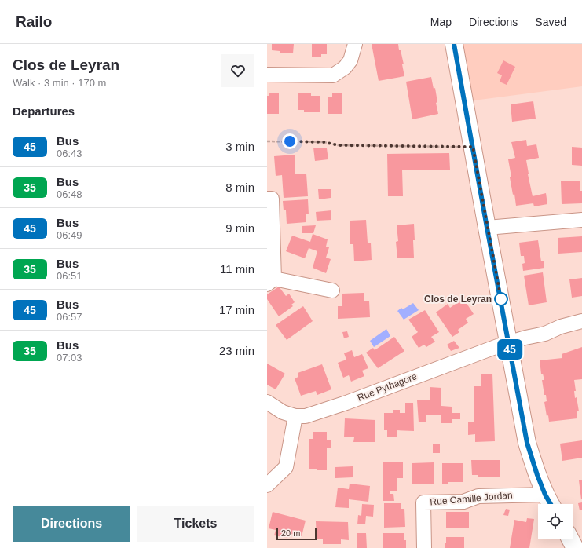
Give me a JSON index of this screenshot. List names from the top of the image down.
{
  "streets": {
    "street": ["Rue Pythagore", "Rue Camille Jordan"]
  },
  "places": ["Clos de Leyran"],
  "lines": ["bus line 45"],
  "scale_bar": "20 m",
  "page": {
    "header": "Railo",
    "nav": ["Map", "Directions", "Saved"],
    "heading": [
      ["Clos de Leyran", "Walk · 3 min · 170 m"],
      "Departures"
    ],
    "on_map": "45",
    "list": [
      {
        "mark": "45",
        "name": "Bus",
        "note": "06:43",
        "value": "3 min"
      },
      {
        "mark": "35",
        "name": "Bus",
        "note": "06:48",
        "value": "8 min"
      },
      {
        "mark": "45",
        "name": "Bus",
        "note": "06:49",
        "value": "9 min"
      },
      {
        "mark": "35",
        "name": "Bus",
        "note": "06:51",
        "value": "11 min"
      },
      {
        "mark": "45",
        "name": "Bus",
        "note": "06:57",
        "value": "17 min"
      },
      {
        "mark": "35",
        "name": "Bus",
        "note": "07:03",
        "value": "23 min"
      }
    ],
    "buttons": ["Directions", "Tickets"],
    "scale": "20 m"
  }
}
